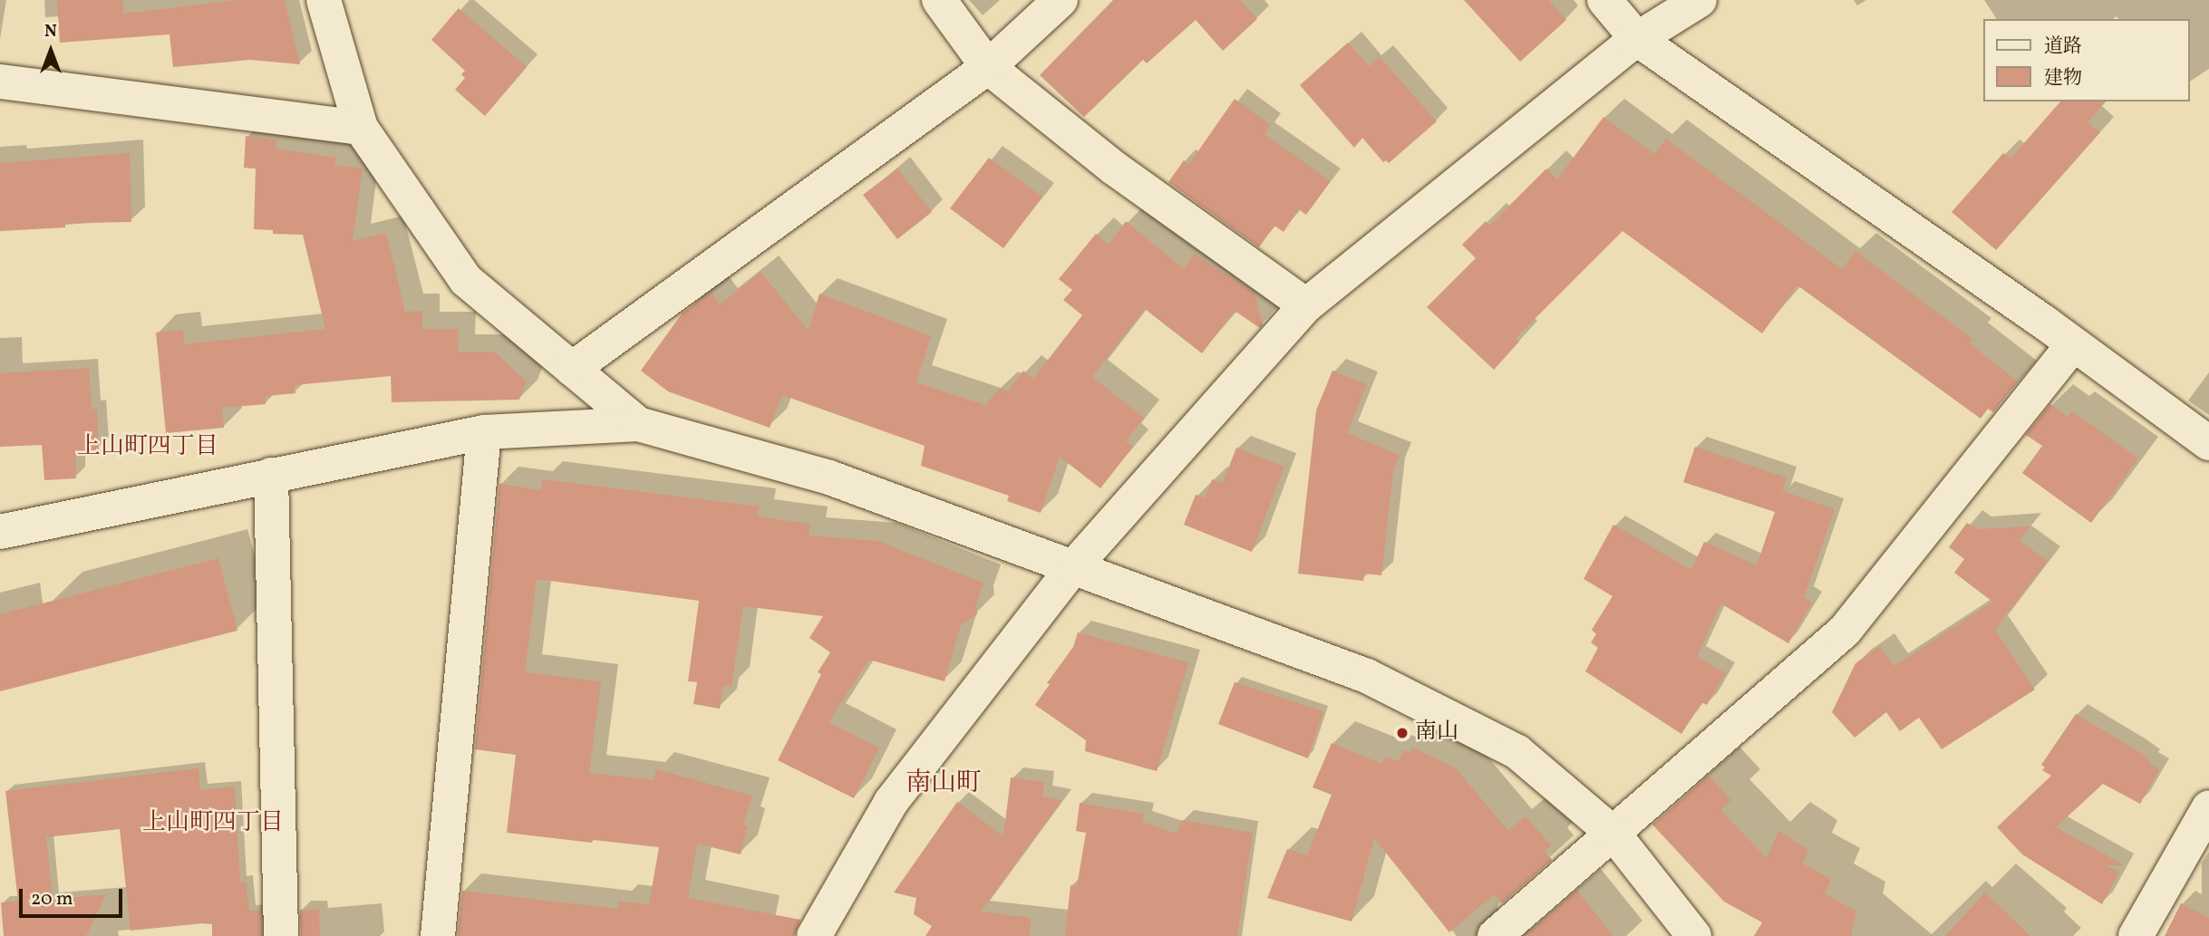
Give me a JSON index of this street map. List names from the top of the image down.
{
  "districts": ["上山町四丁目", "南山町", "上山町四丁目"],
  "places": ["南山"],
  "legend": ["道路", "建物"],
  "scale_bar": "20 m",
  "north": "top"
}
